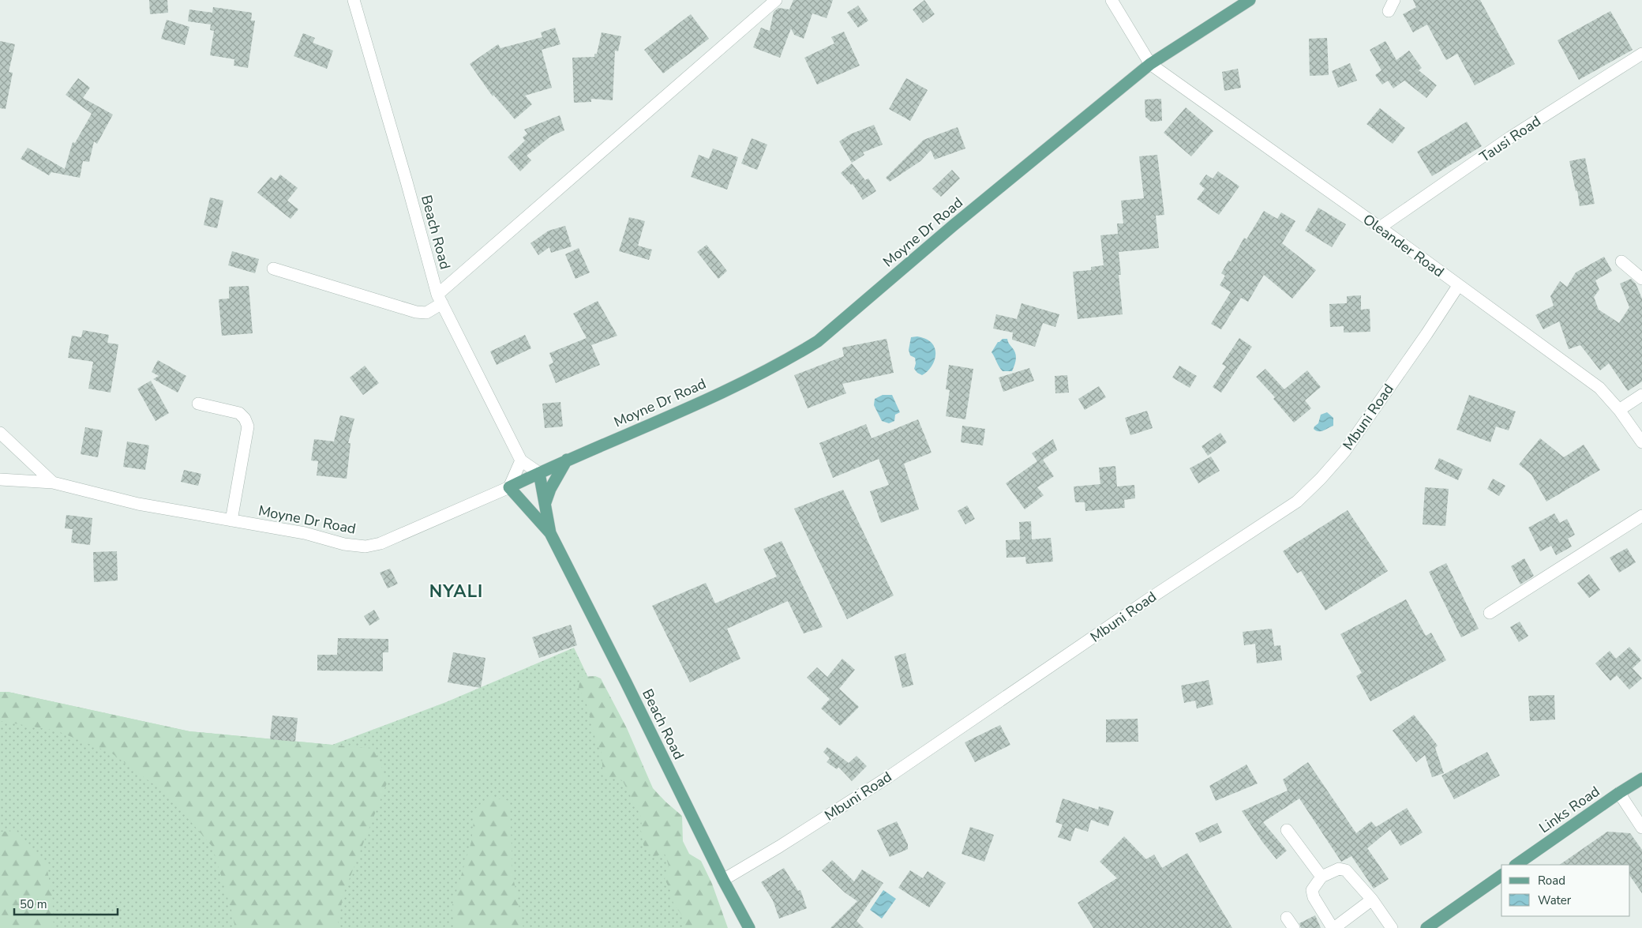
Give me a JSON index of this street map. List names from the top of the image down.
{
  "streets": {
    "main road": ["Beach Road", "Moyne Dr Road", "Links Road"],
    "street": ["Tausi Road", "Oleander Road", "Mbuni Road"]
  },
  "crossings": [
    ["Tausi Road", "Oleander Road"],
    ["Beach Road", "Moyne Dr Road"],
    ["Beach Road", "Mbuni Road"],
    ["Moyne Dr Road", "Oleander Road"],
    ["Oleander Road", "Mbuni Road"]
  ],
  "districts": ["NYALI"],
  "legend": ["Road", "Water"],
  "scale_bar": "50 m"
}
